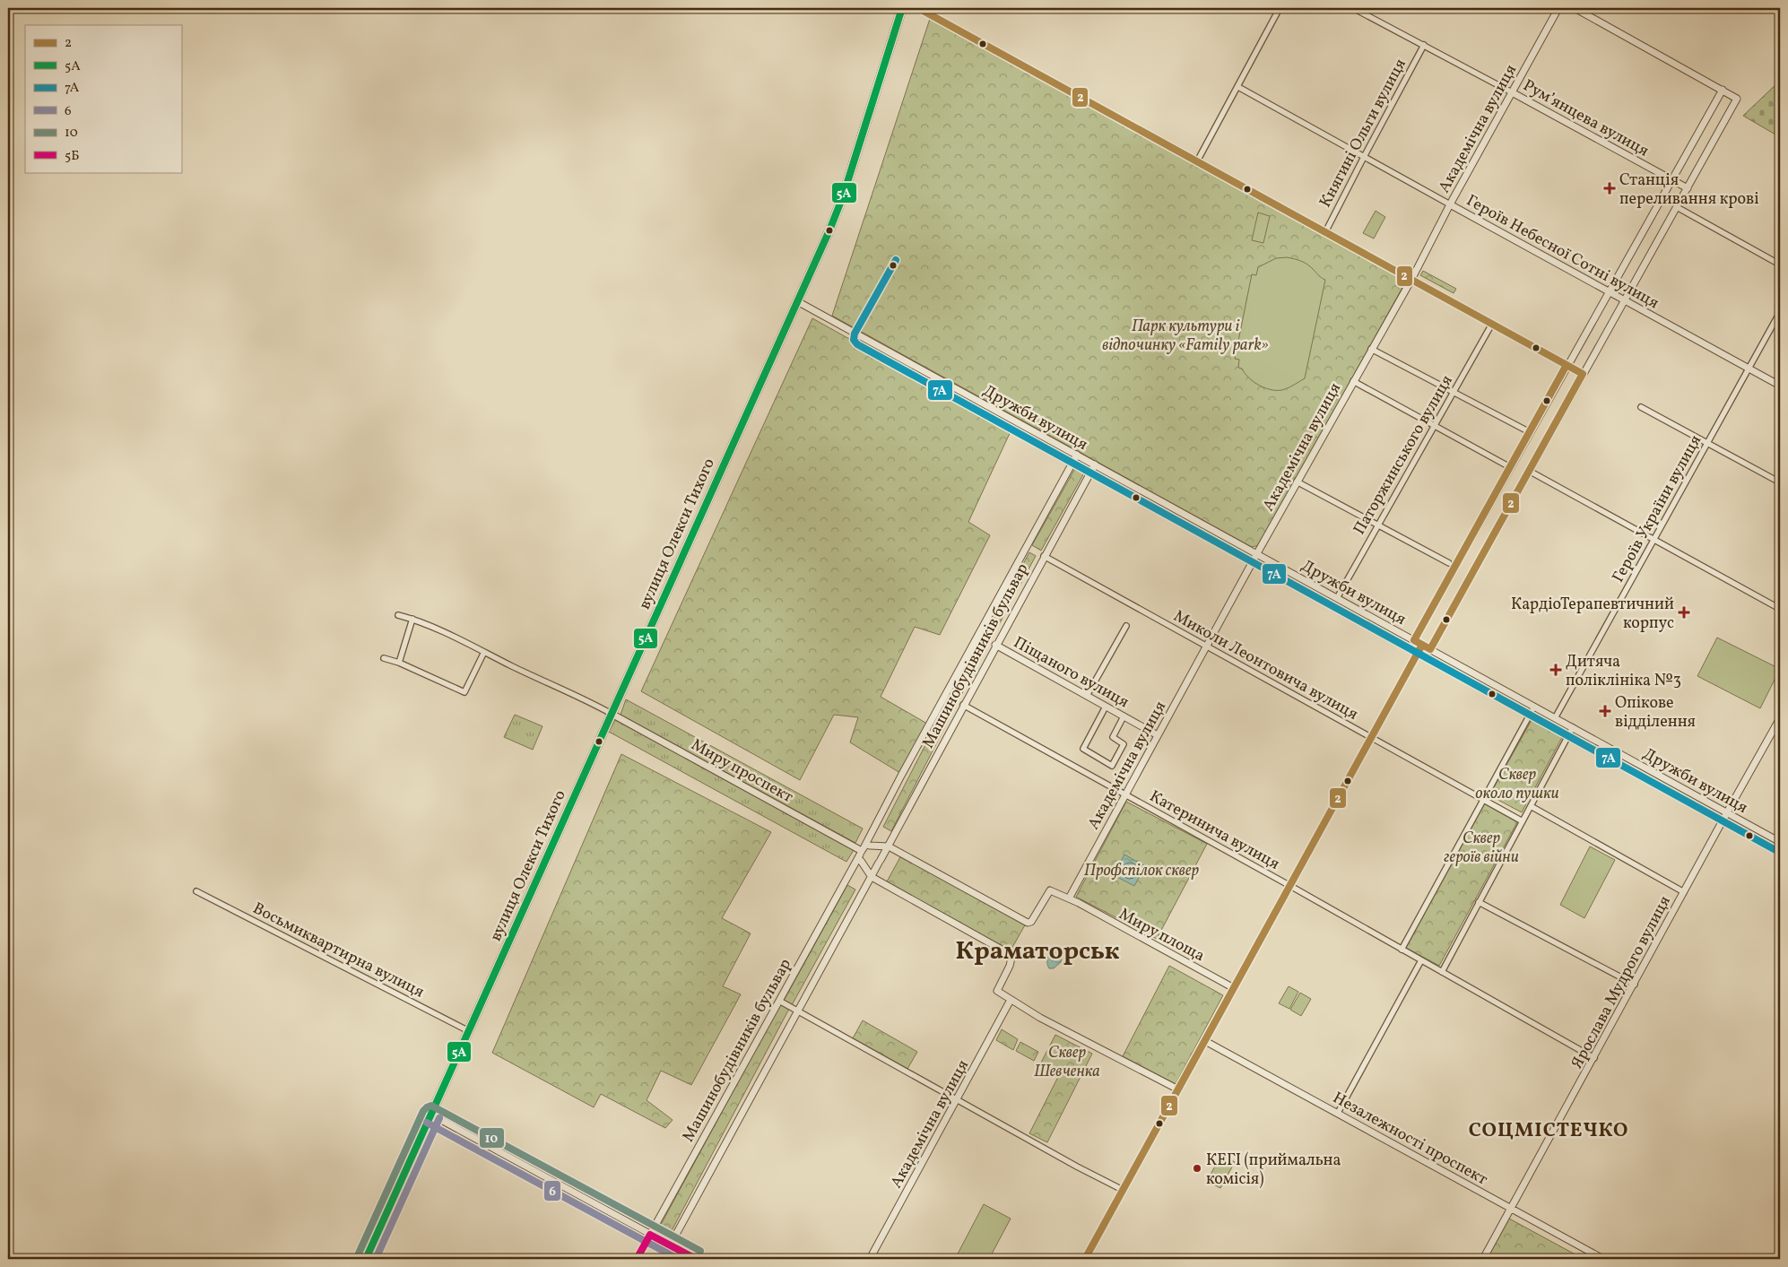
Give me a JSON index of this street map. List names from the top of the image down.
{
  "streets": {
    "main road": ["вулиця Олекси Тихого"],
    "street": [
      "Рум’янцева вулиця",
      "Академічна вулиця",
      "Княгині Ольги вулиця",
      "Героїв Небесної Сотні вулиця",
      "Дружби вулиця",
      "Паторжинського вулиця",
      "Героїв України вулиця",
      "Машинобудівників бульвар",
      "Миколи Леонтовича вулиця",
      "Піщаного вулиця",
      "Миру проспект",
      "Катеринича вулиця",
      "Миру площа",
      "Восьмиквартирна вулиця",
      "Ярослава Мудрого вулиця",
      "Незалежності проспект"
    ]
  },
  "crossings": [
    ["Рум’янцева вулиця", "Академічна вулиця"],
    ["Рум’янцева вулиця", "Княгині Ольги вулиця"],
    ["Академічна вулиця", "Героїв Небесної Сотні вулиця"],
    ["Академічна вулиця", "Дружби вулиця"],
    ["Академічна вулиця", "Миколи Леонтовича вулиця"],
    ["Академічна вулиця", "Піщаного вулиця"],
    ["Академічна вулиця", "Миру проспект"],
    ["Академічна вулиця", "Катеринича вулиця"],
    ["Княгині Ольги вулиця", "Героїв Небесної Сотні вулиця"],
    ["Героїв Небесної Сотні вулиця", "Героїв України вулиця"],
    ["Дружби вулиця", "Паторжинського вулиця"],
    ["Дружби вулиця", "Героїв України вулиця"],
    ["Дружби вулиця", "вулиця Олекси Тихого"],
    ["Дружби вулиця", "Машинобудівників бульвар"],
    ["Дружби вулиця", "Ярослава Мудрого вулиця"],
    ["вулиця Олекси Тихого", "Миру проспект"],
    ["вулиця Олекси Тихого", "Восьмиквартирна вулиця"],
    ["Машинобудівників бульвар", "Миколи Леонтовича вулиця"],
    ["Машинобудівників бульвар", "Піщаного вулиця"],
    ["Машинобудівників бульвар", "Миру проспект"],
    ["Машинобудівників бульвар", "Катеринича вулиця"],
    ["Миру проспект", "Миру площа"],
    ["Катеринича вулиця", "Ярослава Мудрого вулиця"],
    ["Ярослава Мудрого вулиця", "Незалежності проспект"]
  ],
  "districts": ["Краматорськ", "СОЦМІСТЕЧКО"],
  "parks": [
    "Парк культури і відпочинку «Family park»",
    "Сквер около пушки",
    "Сквер героїв війни",
    "Профспілок сквер",
    "Сквер Шевченка"
  ],
  "places": {
    "health": [
      "Станція переливання крові",
      "КардіоТерапевтичний корпус",
      "Дитяча поліклініка №3",
      "Опікове відділення"
    ],
    "other": ["КЕГІ (приймальна комісія)"]
  },
  "lines": [
    "transit line 2",
    "transit line 5А",
    "transit line 7А",
    "transit line 10",
    "transit line 6",
    "transit line 5Б"
  ],
  "legend": [
    "2",
    "5А",
    "7А",
    "6",
    "10",
    "5Б"
  ]
}
